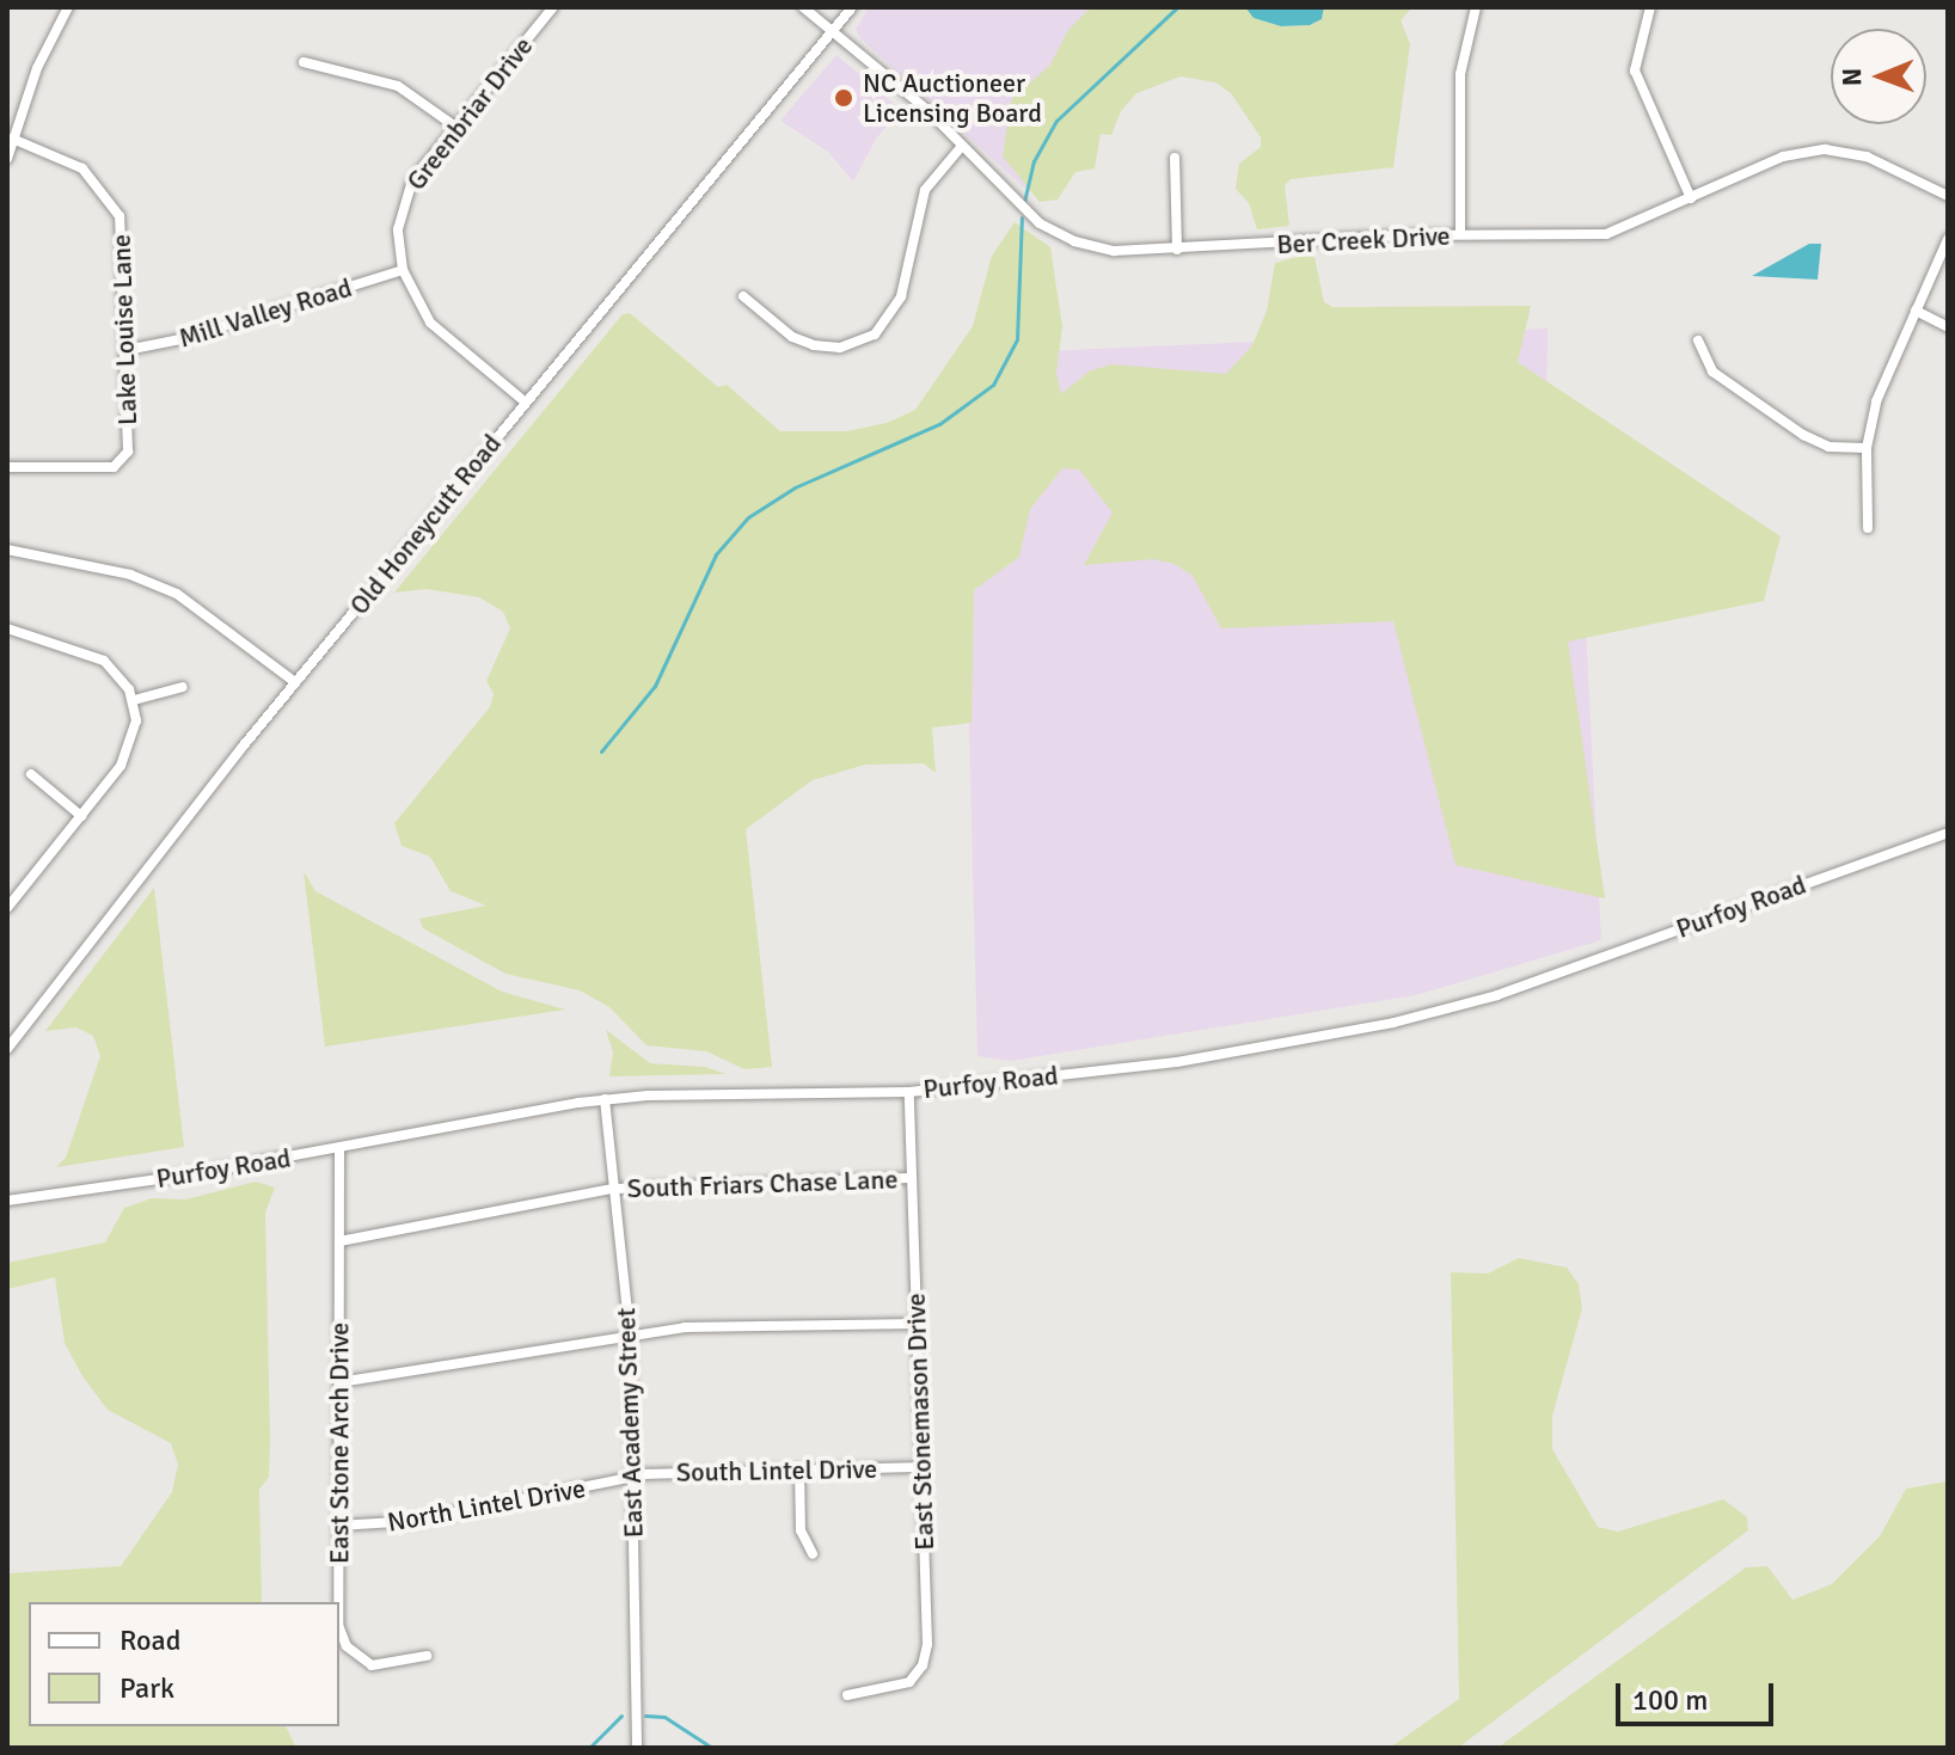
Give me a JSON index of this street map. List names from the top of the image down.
{
  "streets": {
    "street": [
      "Greenbriar Drive",
      "Ber Creek Drive",
      "Mill Valley Road",
      "Lake Louise Lane",
      "Old Honeycutt Road",
      "Purfoy Road",
      "South Friars Chase Lane",
      "East Stonemason Drive",
      "East Academy Street",
      "East Stone Arch Drive",
      "South Lintel Drive",
      "North Lintel Drive"
    ]
  },
  "crossings": [
    ["Greenbriar Drive", "Mill Valley Road"],
    ["Greenbriar Drive", "Old Honeycutt Road"],
    ["Ber Creek Drive", "Old Honeycutt Road"],
    ["Mill Valley Road", "Lake Louise Lane"],
    ["Purfoy Road", "East Stonemason Drive"],
    ["Purfoy Road", "East Academy Street"],
    ["Purfoy Road", "East Stone Arch Drive"],
    ["South Friars Chase Lane", "East Stonemason Drive"],
    ["South Friars Chase Lane", "East Academy Street"],
    ["South Friars Chase Lane", "East Stone Arch Drive"],
    ["East Stonemason Drive", "South Lintel Drive"],
    ["East Academy Street", "South Lintel Drive"],
    ["East Academy Street", "North Lintel Drive"],
    ["East Stone Arch Drive", "North Lintel Drive"],
    ["South Lintel Drive", "North Lintel Drive"]
  ],
  "places": ["NC Auctioneer Licensing Board"],
  "legend": ["Road", "Park"],
  "scale_bar": "100 m",
  "north": "left"
}
